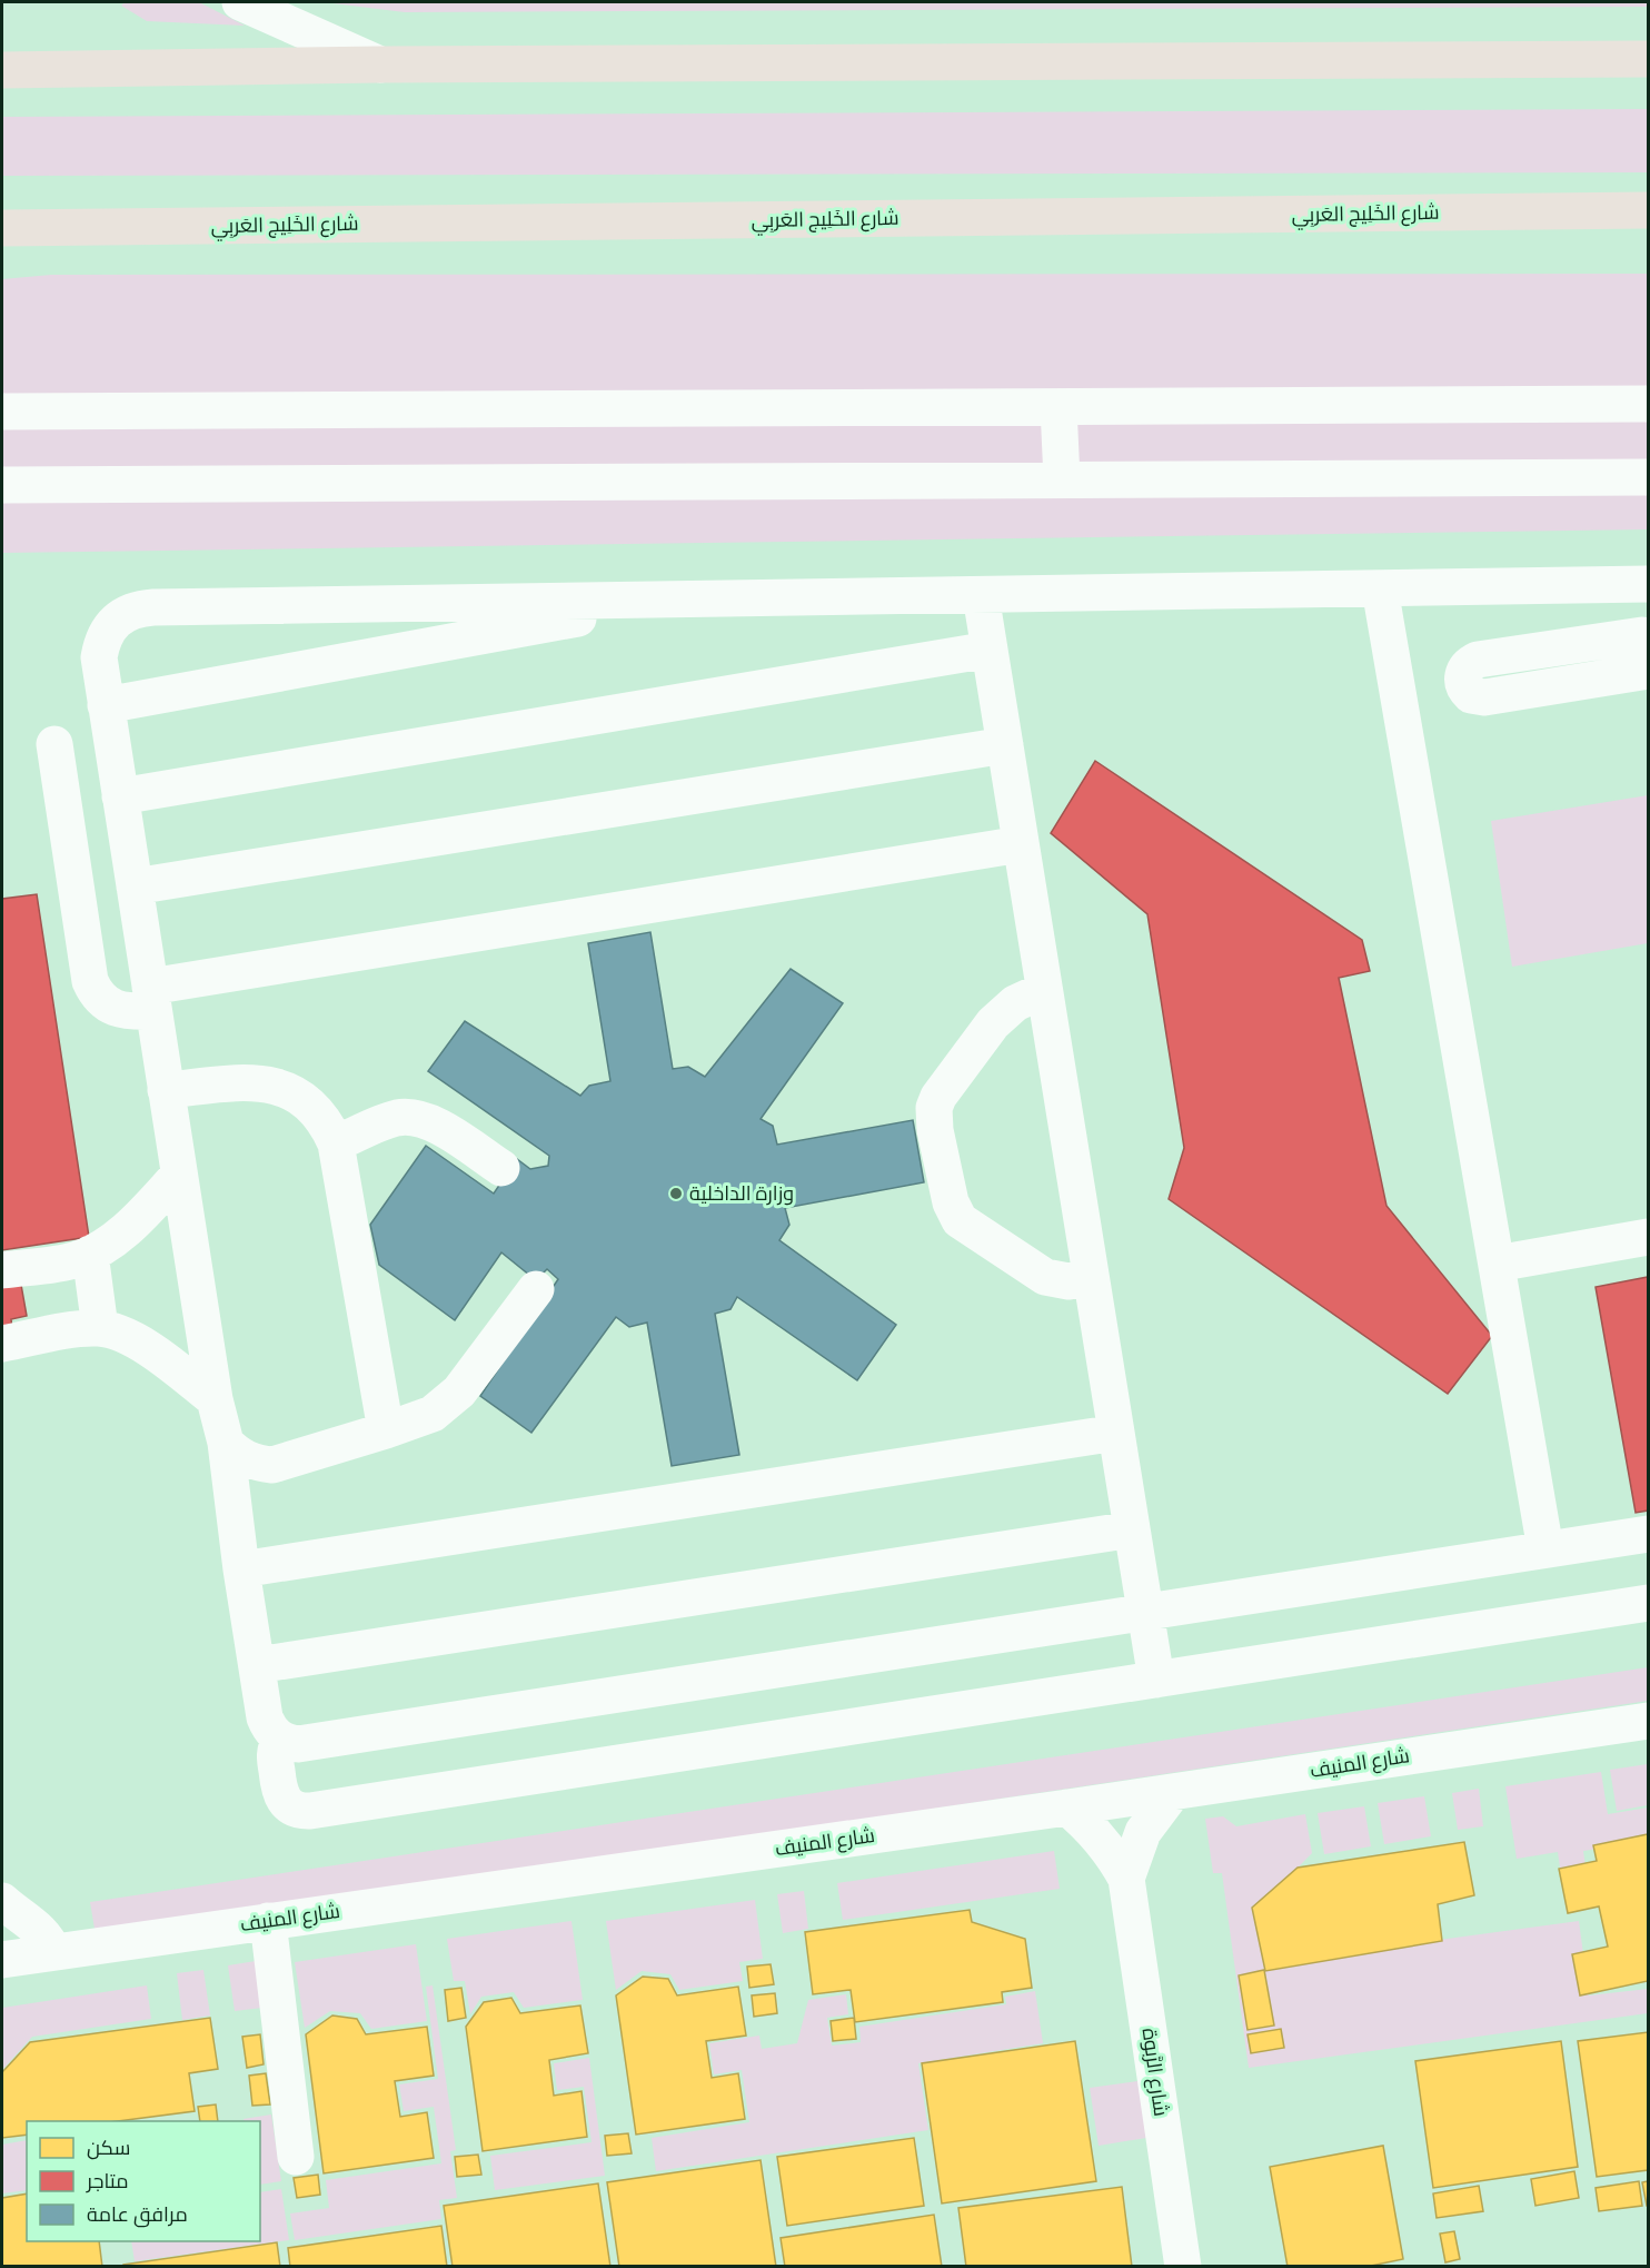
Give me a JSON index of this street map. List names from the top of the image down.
{
  "streets": {
    "highway": ["شارع الخَلِيج العَربِي"],
    "street": ["شارع المنيف", "شارع الرَّبوة"]
  },
  "crossings": [
    ["شارع المنيف", "شارع الرَّبوة"]
  ],
  "places": ["وزارة الداخلية"],
  "legend": ["سكن", "متاجر", "مرافق عامة"]
}
